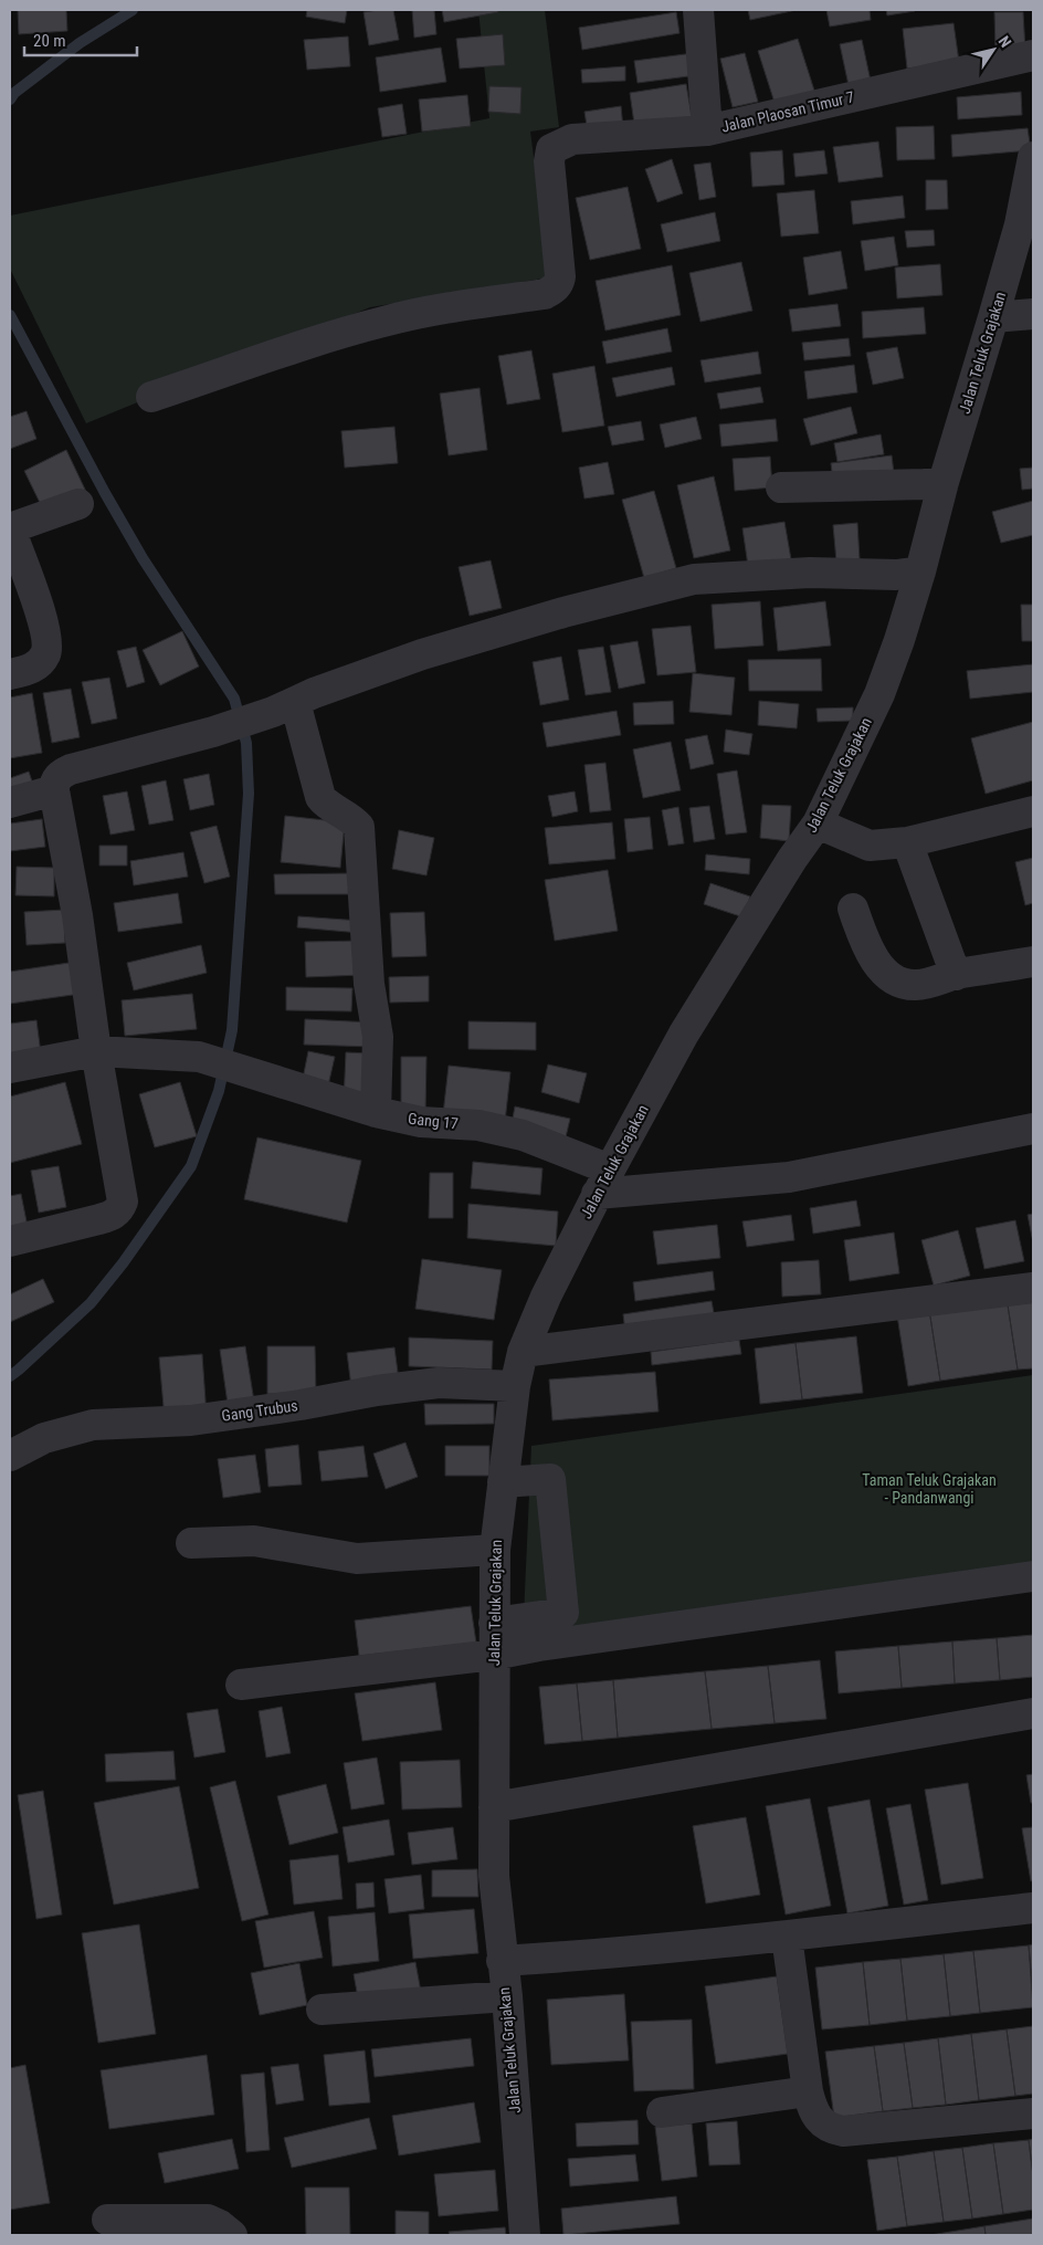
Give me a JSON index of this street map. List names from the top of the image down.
{
  "streets": {
    "street": [
      "Jalan Plaosan Timur 7",
      "Jalan Teluk Grajakan",
      "Gang 17",
      "Gang Trubus"
    ]
  },
  "crossings": [
    ["Jalan Teluk Grajakan", "Gang 17"],
    ["Jalan Teluk Grajakan", "Gang Trubus"]
  ],
  "parks": ["Taman Teluk Grajakan - Pandanwangi"],
  "scale_bar": "20 m",
  "north": "top right"
}
